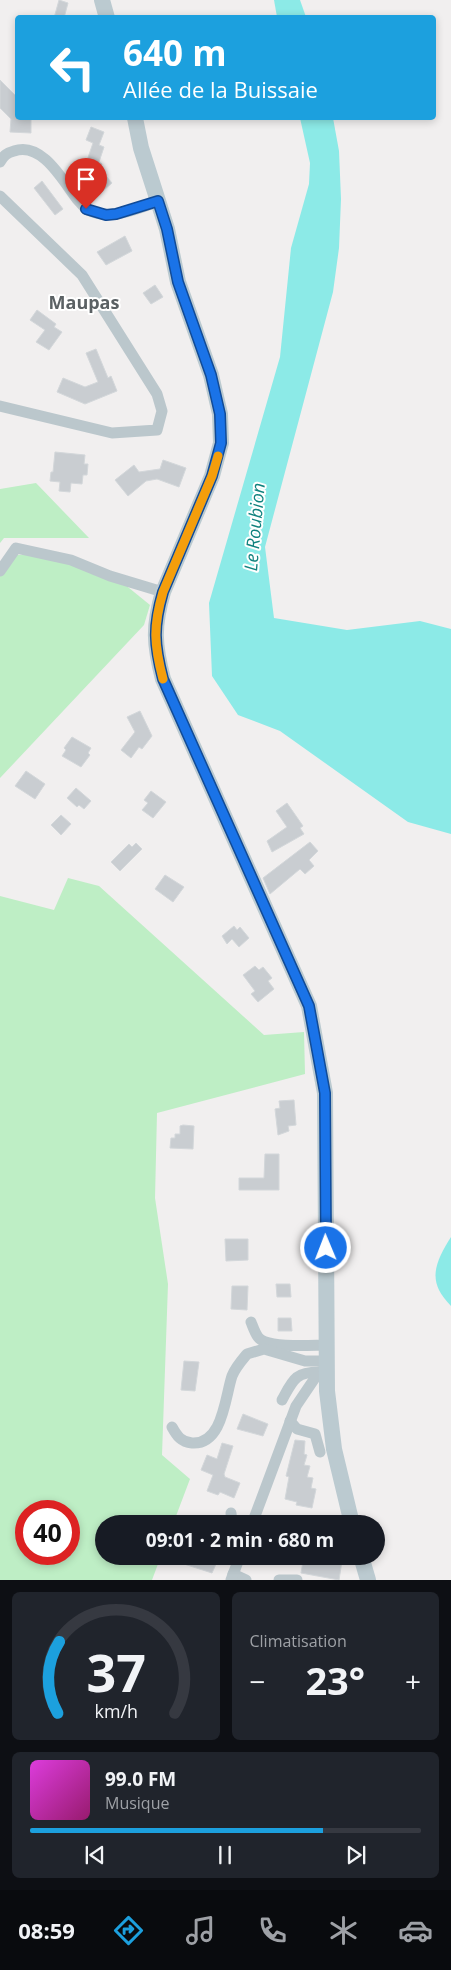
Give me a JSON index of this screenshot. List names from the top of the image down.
{
  "districts": ["Maupas"],
  "water": ["Le Roubion"],
  "page": {
    "turn": ["640 m", "Allée de la Buissaie"],
    "limit": "40",
    "trip": "09:01 · 2 min · 680 m",
    "tile": "Climatisation",
    "heat": ["−", "23°", "+"],
    "song": ["99.0 FM", "Musique"],
    "tabs": "08:59",
    "gauge": ["37", "km/h"]
  }
}
